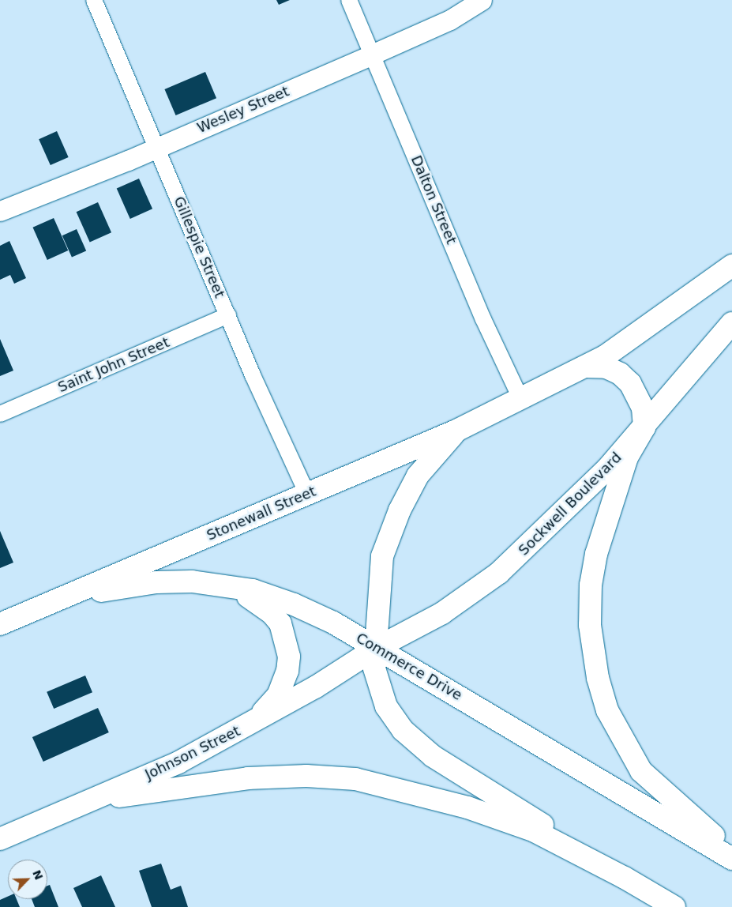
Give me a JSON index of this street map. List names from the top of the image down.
{
  "streets": {
    "main road": [
      "Sockwell Boulevard",
      "Stonewall Street",
      "Commerce Drive",
      "Johnson Street"
    ],
    "street": [
      "Wesley Street",
      "Dalton Street",
      "Gillespie Street",
      "Saint John Street"
    ]
  },
  "crossings": [
    ["Wesley Street", "Dalton Street"],
    ["Wesley Street", "Gillespie Street"],
    ["Dalton Street", "Stonewall Street"],
    ["Gillespie Street", "Saint John Street"],
    ["Gillespie Street", "Stonewall Street"],
    ["Sockwell Boulevard", "Commerce Drive"],
    ["Sockwell Boulevard", "Johnson Street"],
    ["Stonewall Street", "Commerce Drive"],
    ["Commerce Drive", "Johnson Street"]
  ],
  "north": "top right"
}
